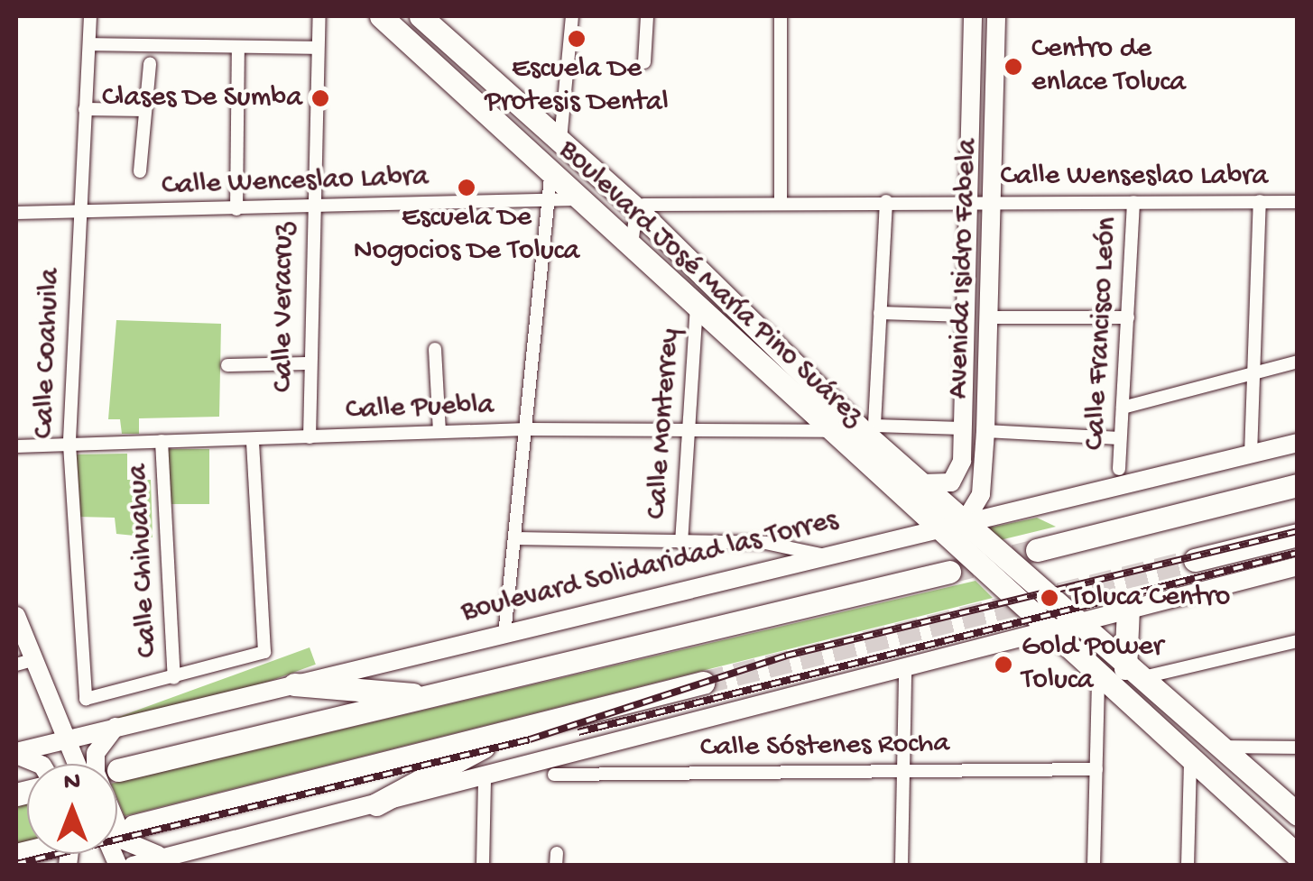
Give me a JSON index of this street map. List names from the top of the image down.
{
  "streets": {
    "highway": ["Boulevard José María Pino Suárez"],
    "main road": ["Avenida Isidro Fabela", "Boulevard Solidaridad las Torres"],
    "street": [
      "Calle Wenseslao Labra",
      "Calle Wenceslao Labra",
      "Calle Veracruz",
      "Calle Francisco León",
      "Calle Coahuila",
      "Calle Puebla",
      "Calle Monterrey",
      "Calle Chihuahua",
      "Calle Sóstenes Rocha"
    ]
  },
  "crossings": [
    ["Calle Wenseslao Labra", "Avenida Isidro Fabela"],
    ["Calle Wenseslao Labra", "Boulevard José María Pino Suárez"],
    ["Calle Wenseslao Labra", "Calle Francisco León"],
    ["Calle Wenceslao Labra", "Boulevard José María Pino Suárez"],
    ["Calle Wenceslao Labra", "Calle Veracruz"],
    ["Calle Wenceslao Labra", "Calle Coahuila"],
    ["Avenida Isidro Fabela", "Boulevard José María Pino Suárez"],
    ["Avenida Isidro Fabela", "Boulevard Solidaridad las Torres"],
    ["Boulevard José María Pino Suárez", "Calle Puebla"],
    ["Boulevard José María Pino Suárez", "Calle Monterrey"],
    ["Boulevard José María Pino Suárez", "Boulevard Solidaridad las Torres"],
    ["Calle Veracruz", "Calle Puebla"],
    ["Calle Coahuila", "Calle Puebla"],
    ["Calle Coahuila", "Calle Chihuahua"],
    ["Calle Puebla", "Calle Monterrey"],
    ["Calle Puebla", "Calle Chihuahua"]
  ],
  "places": [
    "Escuela De Protesis Dental",
    "Centro de enlace Toluca",
    "Clases De Sumba",
    "Escuela De Nogocios De Toluca",
    "Toluca Centro",
    "Gold Power Toluca"
  ],
  "north": "top"
}
